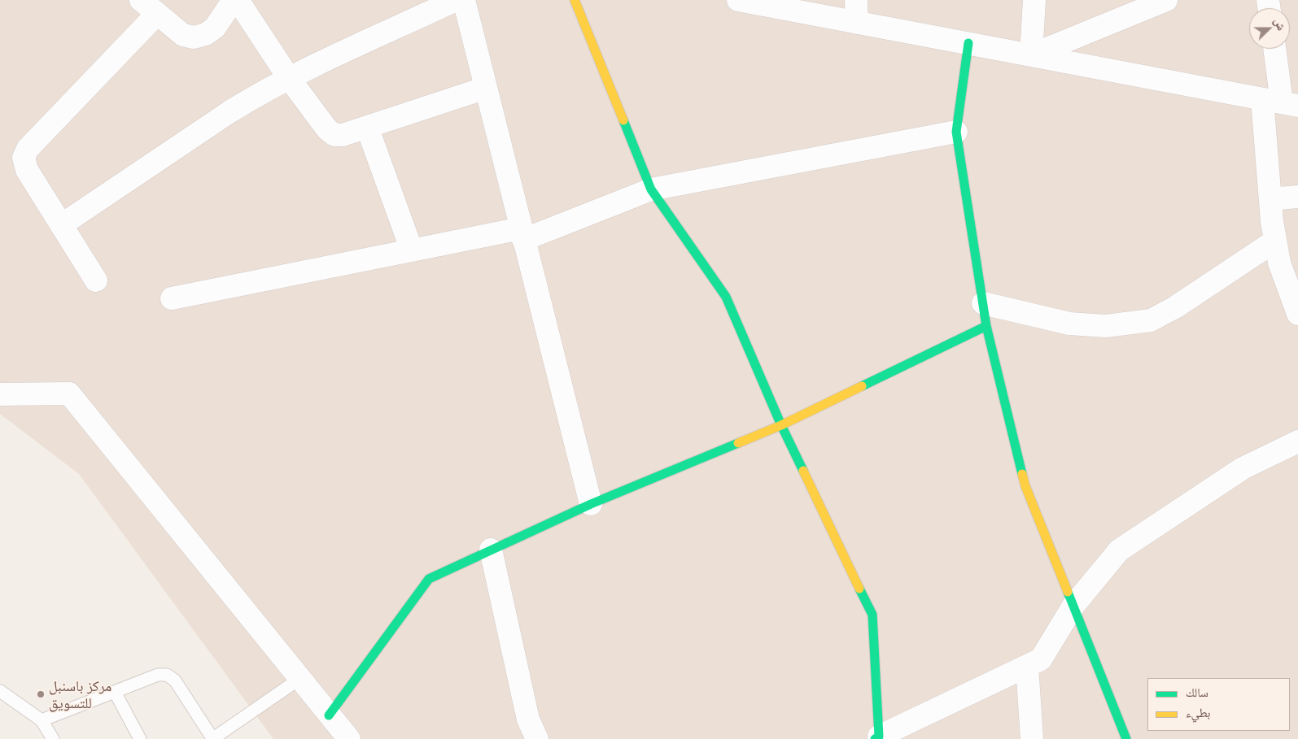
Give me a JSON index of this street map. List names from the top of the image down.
{
  "places": ["مركز باسنبل للتسويق"],
  "legend": ["سالك", "بطيء"],
  "north": "right"
}
